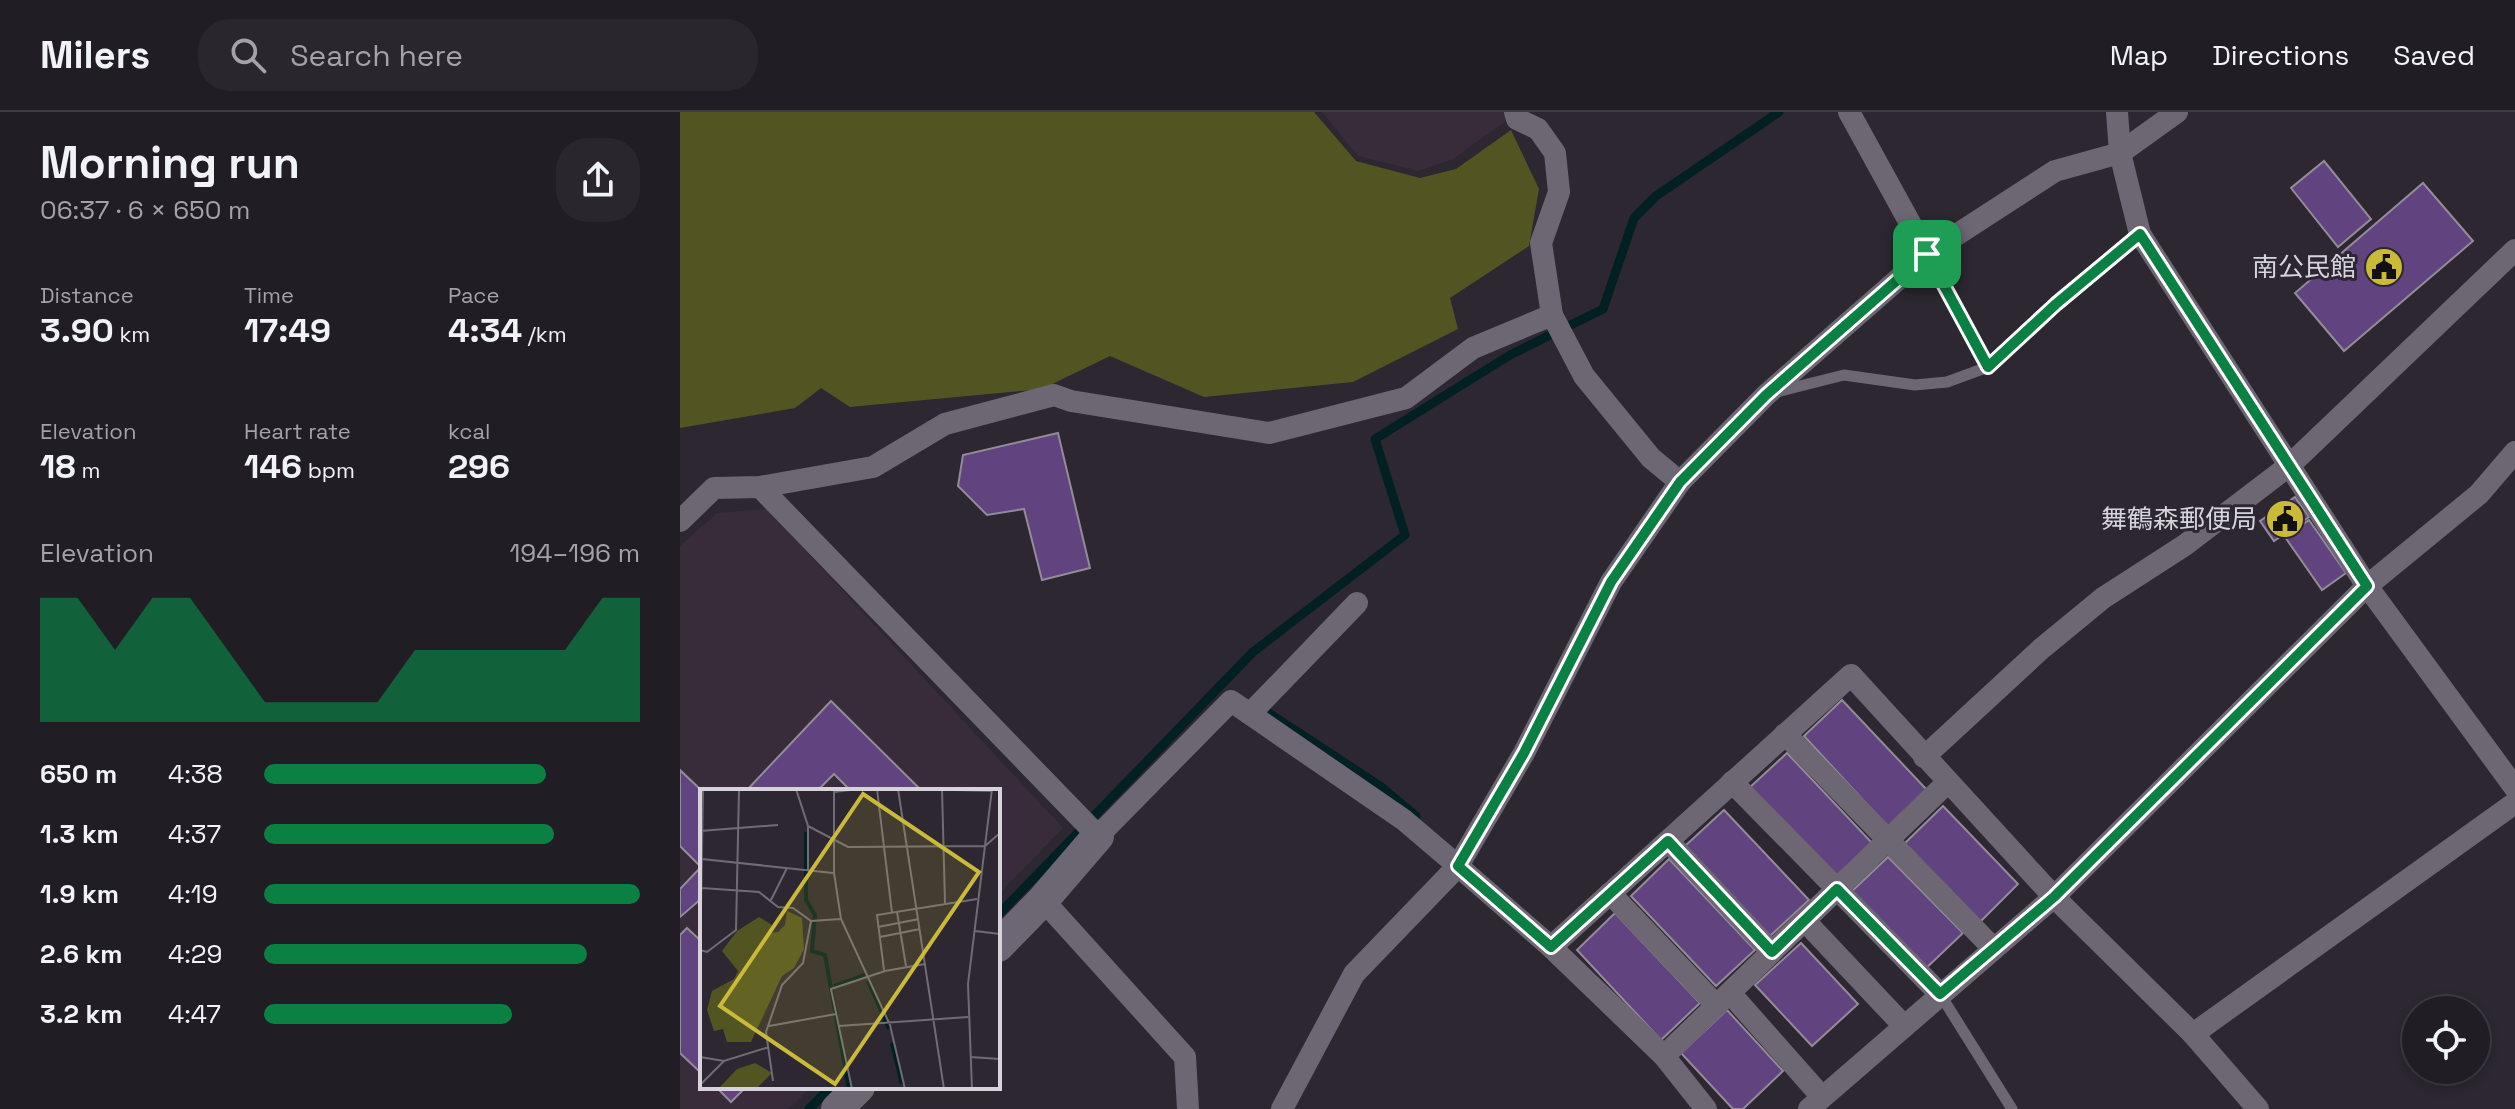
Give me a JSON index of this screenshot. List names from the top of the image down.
{
  "places": {
    "public building": ["南公民館", "舞鶴森郵便局"]
  },
  "page": {
    "header": "Milers",
    "search": "Search here",
    "nav": ["Map", "Directions", "Saved"],
    "heading": ["Morning run", "06:37 · 6 × 650 m"],
    "stats": [
      ["Distance", "3.90 km"],
      ["Time", "17:49"],
      ["Pace", "4:34 /km"],
      ["Elevation", "18 m"],
      ["Heart rate", "146 bpm"],
      ["kcal", "296"]
    ],
    "chart": ["Elevation", "194–196 m"],
    "list": [
      {
        "name": "650 m",
        "note": "4:38"
      },
      {
        "name": "1.3 km",
        "note": "4:37"
      },
      {
        "name": "1.9 km",
        "note": "4:19"
      },
      {
        "name": "2.6 km",
        "note": "4:29"
      },
      {
        "name": "3.2 km",
        "note": "4:47"
      }
    ]
  }
}
